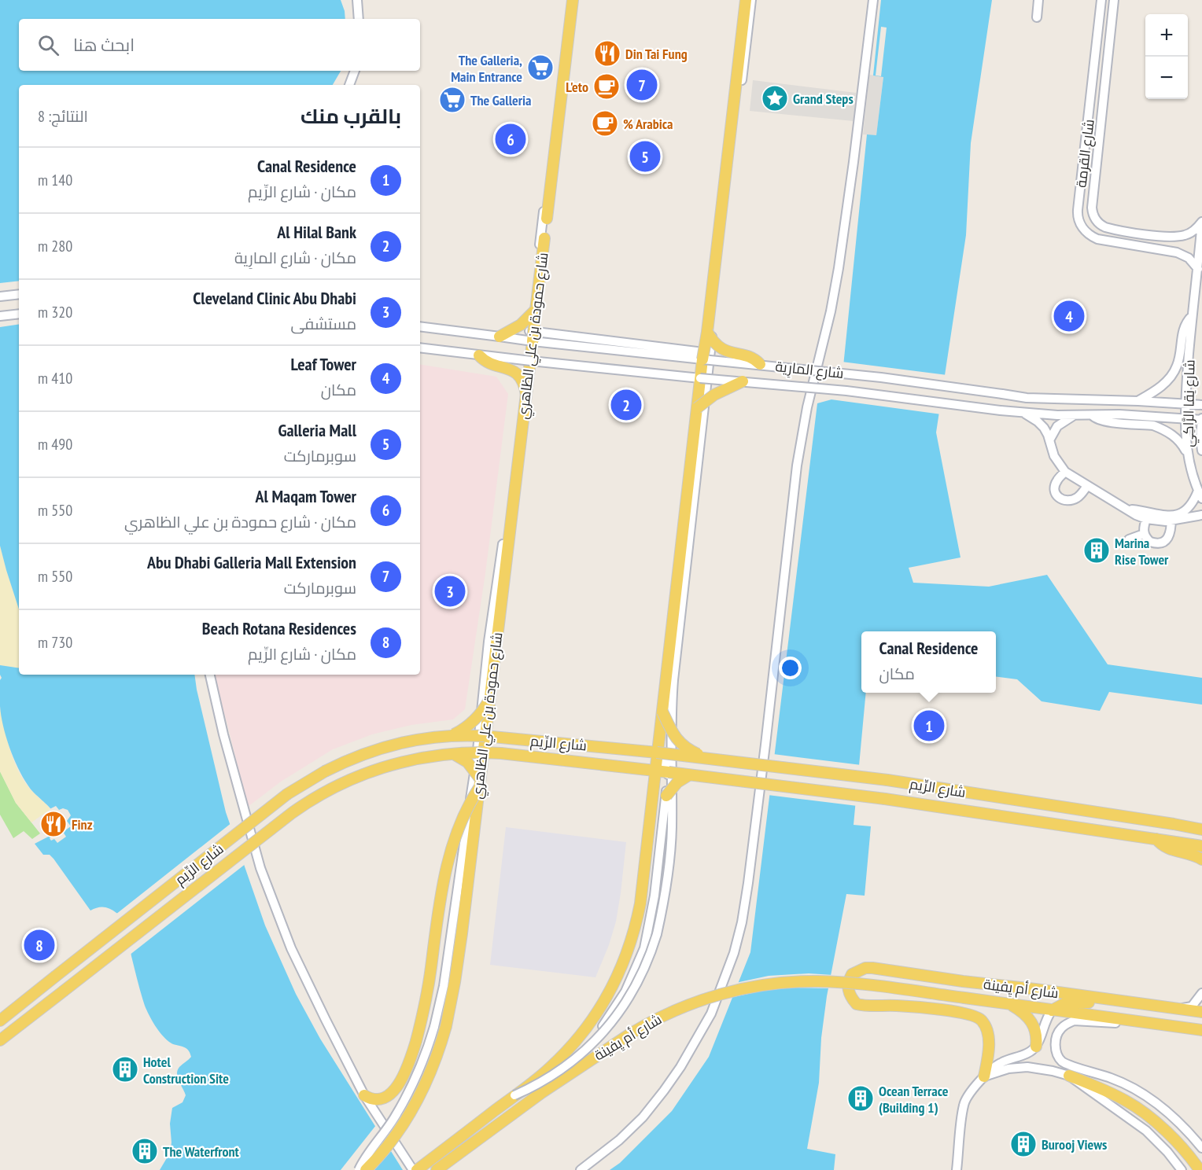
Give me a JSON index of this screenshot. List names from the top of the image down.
{
  "streets": {
    "main road": ["شارع حمودة بن علي الظاهري", "شارع الرِّيم", "شارع أم يِفينة"],
    "street": ["شارع القرمة", "شارع المارِية", "شارع نِقا الرَّاكِي"]
  },
  "crossings": [
    ["شارع القرمة", "شارع نِقا الرَّاكِي"],
    ["شارع حمودة بن علي الظاهري", "شارع المارِية"],
    ["شارع حمودة بن علي الظاهري", "شارع الرِّيم"],
    ["شارع المارِية", "شارع نِقا الرَّاكِي"]
  ],
  "places": {
    "restaurant": ["Din Tai Fung", "Finz"],
    "supermarket": ["The Galleria, Main Entrance", "The Galleria"],
    "cafe": ["L'eto", "% Arabica"],
    "place": ["Grand Steps"],
    "building": [
      "Marina Rise Tower",
      "Hotel Construction Site",
      "Ocean Terrace (Building 1)",
      "Burooj Views",
      "The Waterfront"
    ]
  },
  "page": {
    "map_buttons": ["+", "−"],
    "search": "ابحث هنا",
    "pins": [
      "7",
      "6",
      "5",
      "4",
      "2",
      "3",
      "1",
      "8"
    ],
    "heading": ["بالقرب منك", "النتائج: 8"],
    "list": [
      {
        "mark": "1",
        "name": "Canal Residence",
        "note": "مكان · شارع الرِّيم",
        "value": "140 m"
      },
      {
        "mark": "2",
        "name": "Al Hilal Bank",
        "note": "مكان · شارع المارِية",
        "value": "280 m"
      },
      {
        "mark": "3",
        "name": "Cleveland Clinic Abu Dhabi",
        "note": "مستشفى",
        "value": "320 m"
      },
      {
        "mark": "4",
        "name": "Leaf Tower",
        "note": "مكان",
        "value": "410 m"
      },
      {
        "mark": "5",
        "name": "Galleria Mall",
        "note": "سوبرماركت",
        "value": "490 m"
      },
      {
        "mark": "6",
        "name": "Al Maqam Tower",
        "note": "مكان · شارع حمودة بن علي الظاهري",
        "value": "550 m"
      },
      {
        "mark": "7",
        "name": "Abu Dhabi Galleria Mall Extension",
        "note": "سوبرماركت",
        "value": "550 m"
      },
      {
        "mark": "8",
        "name": "Beach Rotana Residences",
        "note": "مكان · شارع الرِّيم",
        "value": "730 m"
      }
    ],
    "popup": ["Canal Residence", "مكان"]
  }
}
